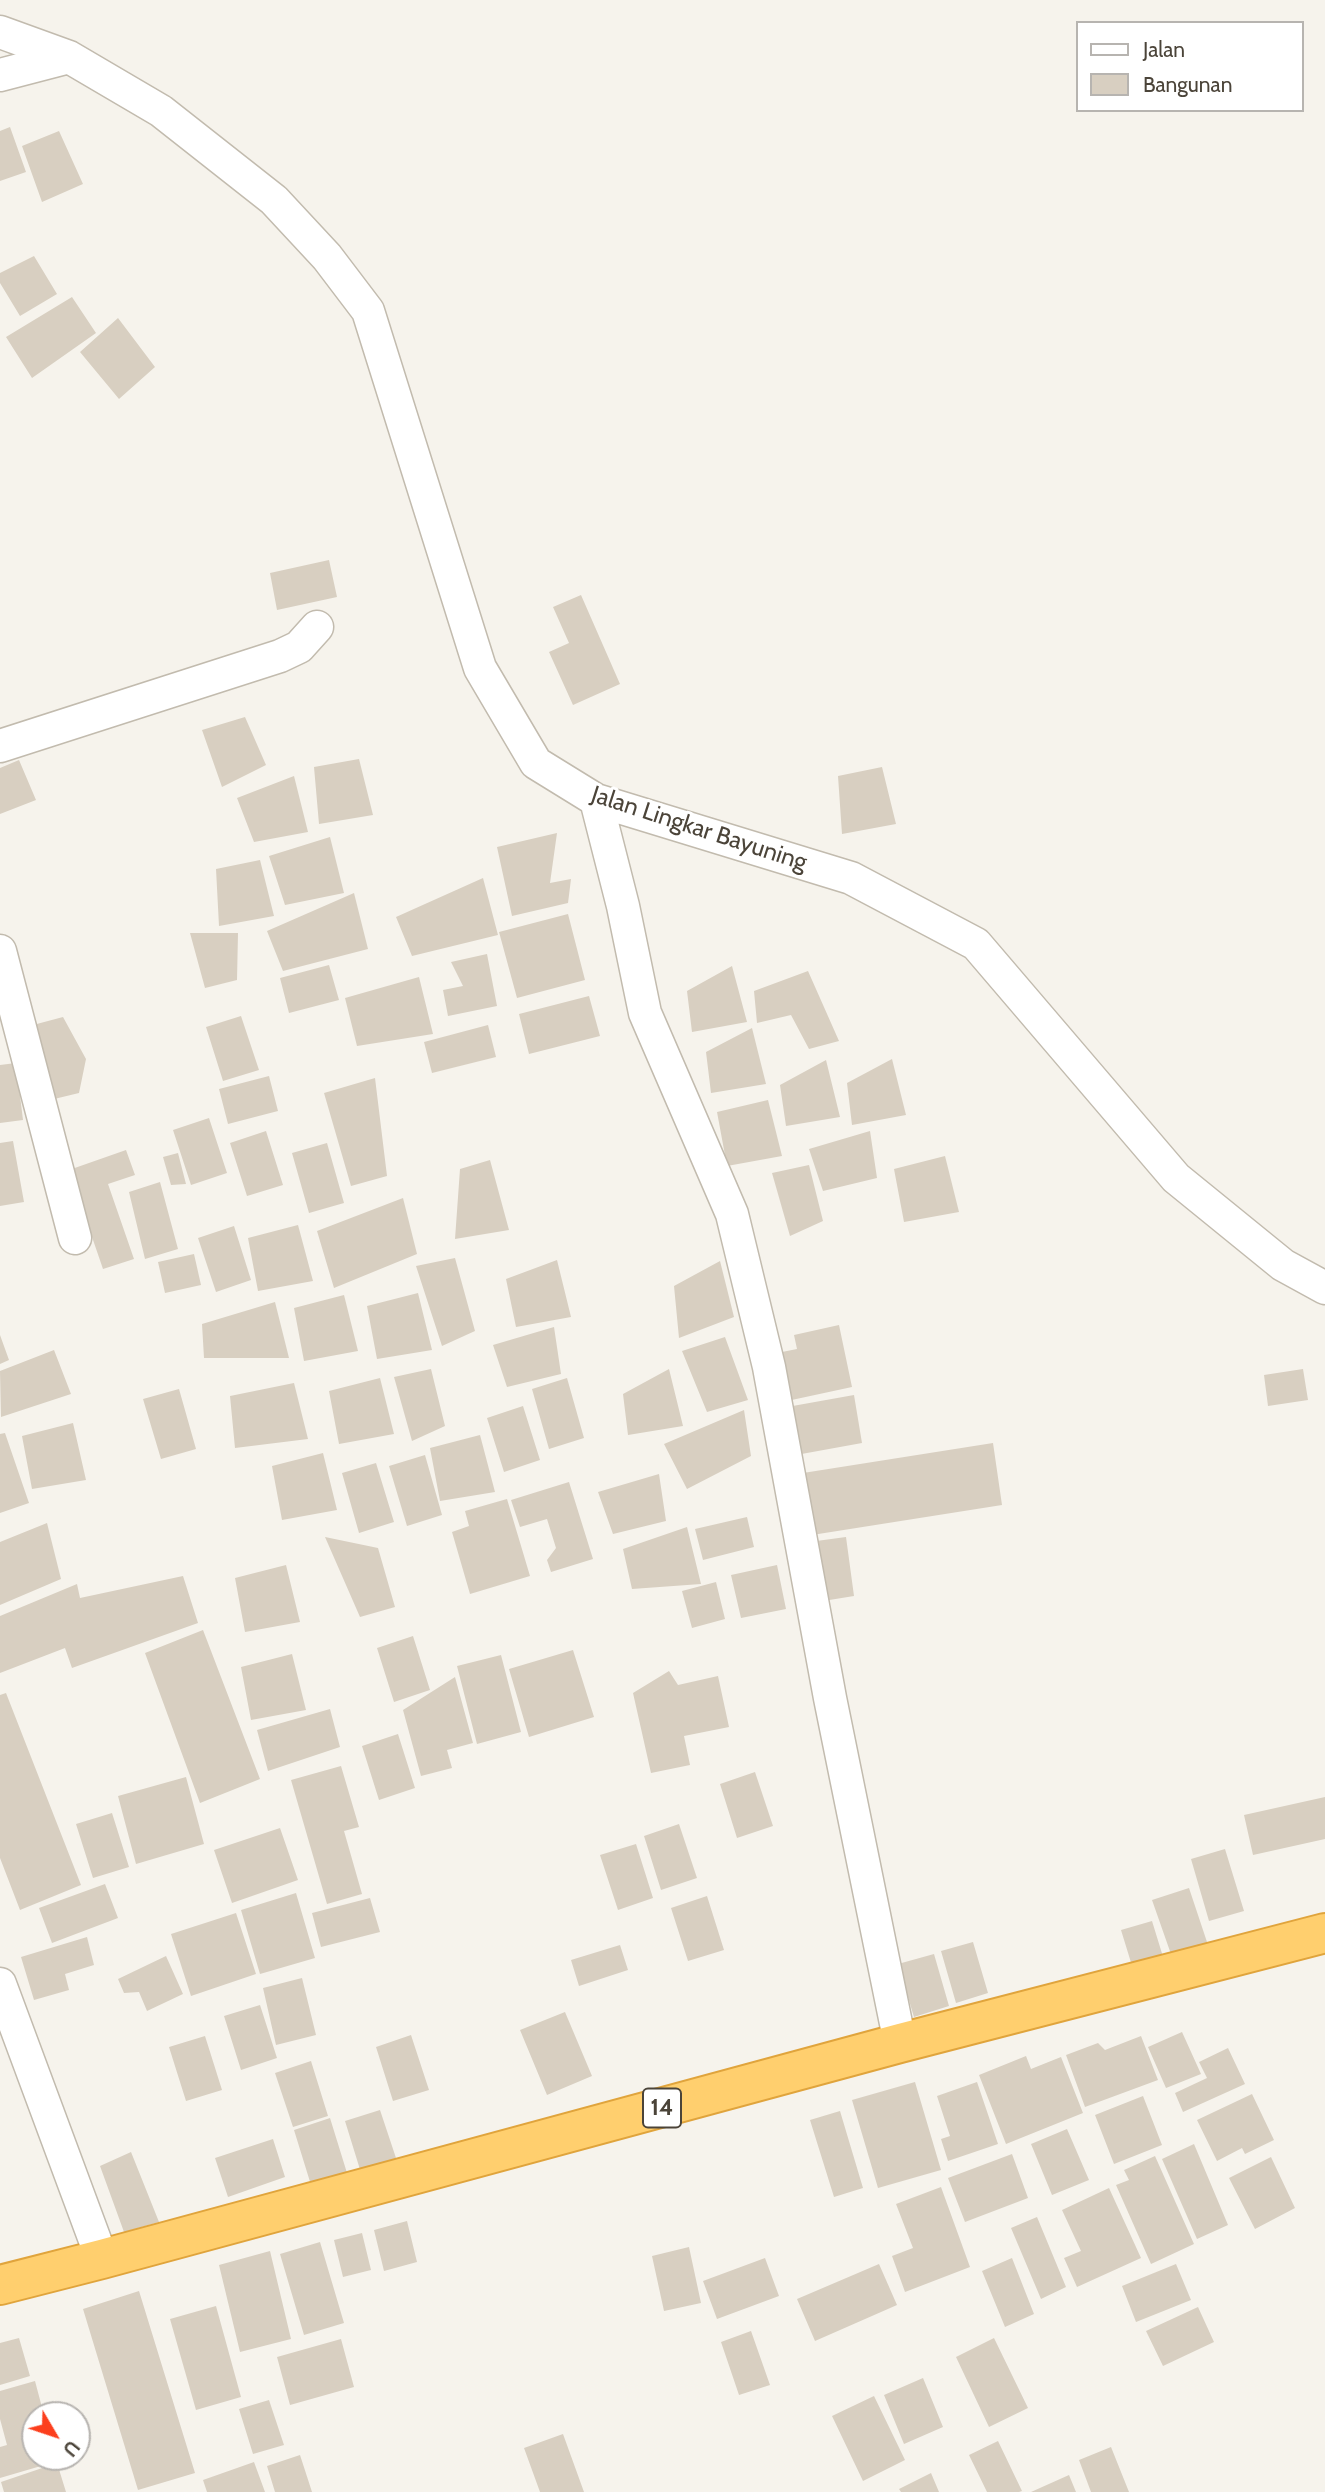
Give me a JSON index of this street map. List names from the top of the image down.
{
  "streets": {
    "highway": ["14"],
    "street": ["Jalan Lingkar Bayuning"]
  },
  "legend": ["Jalan", "Bangunan"],
  "north": "bottom right"
}
